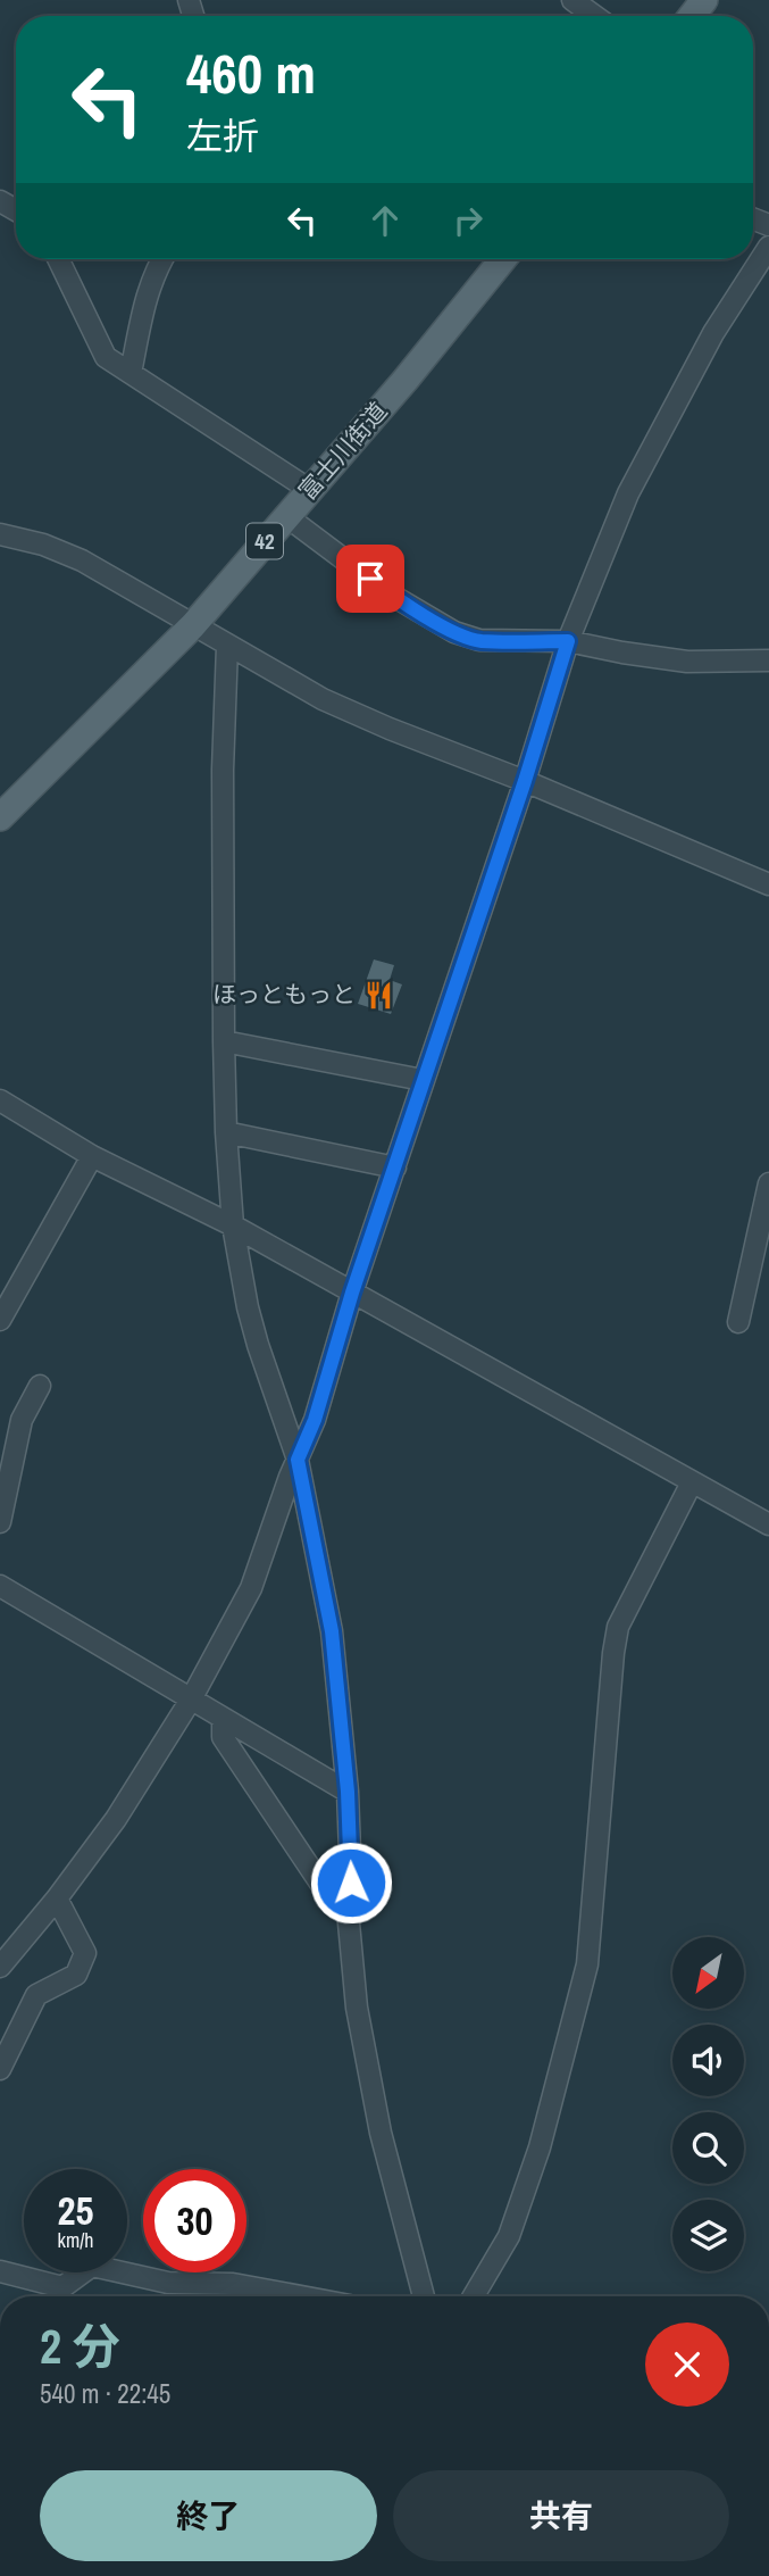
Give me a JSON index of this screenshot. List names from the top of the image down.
{
  "streets": {
    "main road": ["富士川街道", "42"]
  },
  "places": {
    "restaurant": ["ほっともっと"]
  },
  "north": "bottom left",
  "page": {
    "turn": ["460 m", "左折"],
    "speed": "25 km/h",
    "limit": "30",
    "heading": ["2 分", "540 m · 22:45"],
    "buttons": ["終了", "共有"]
  }
}
